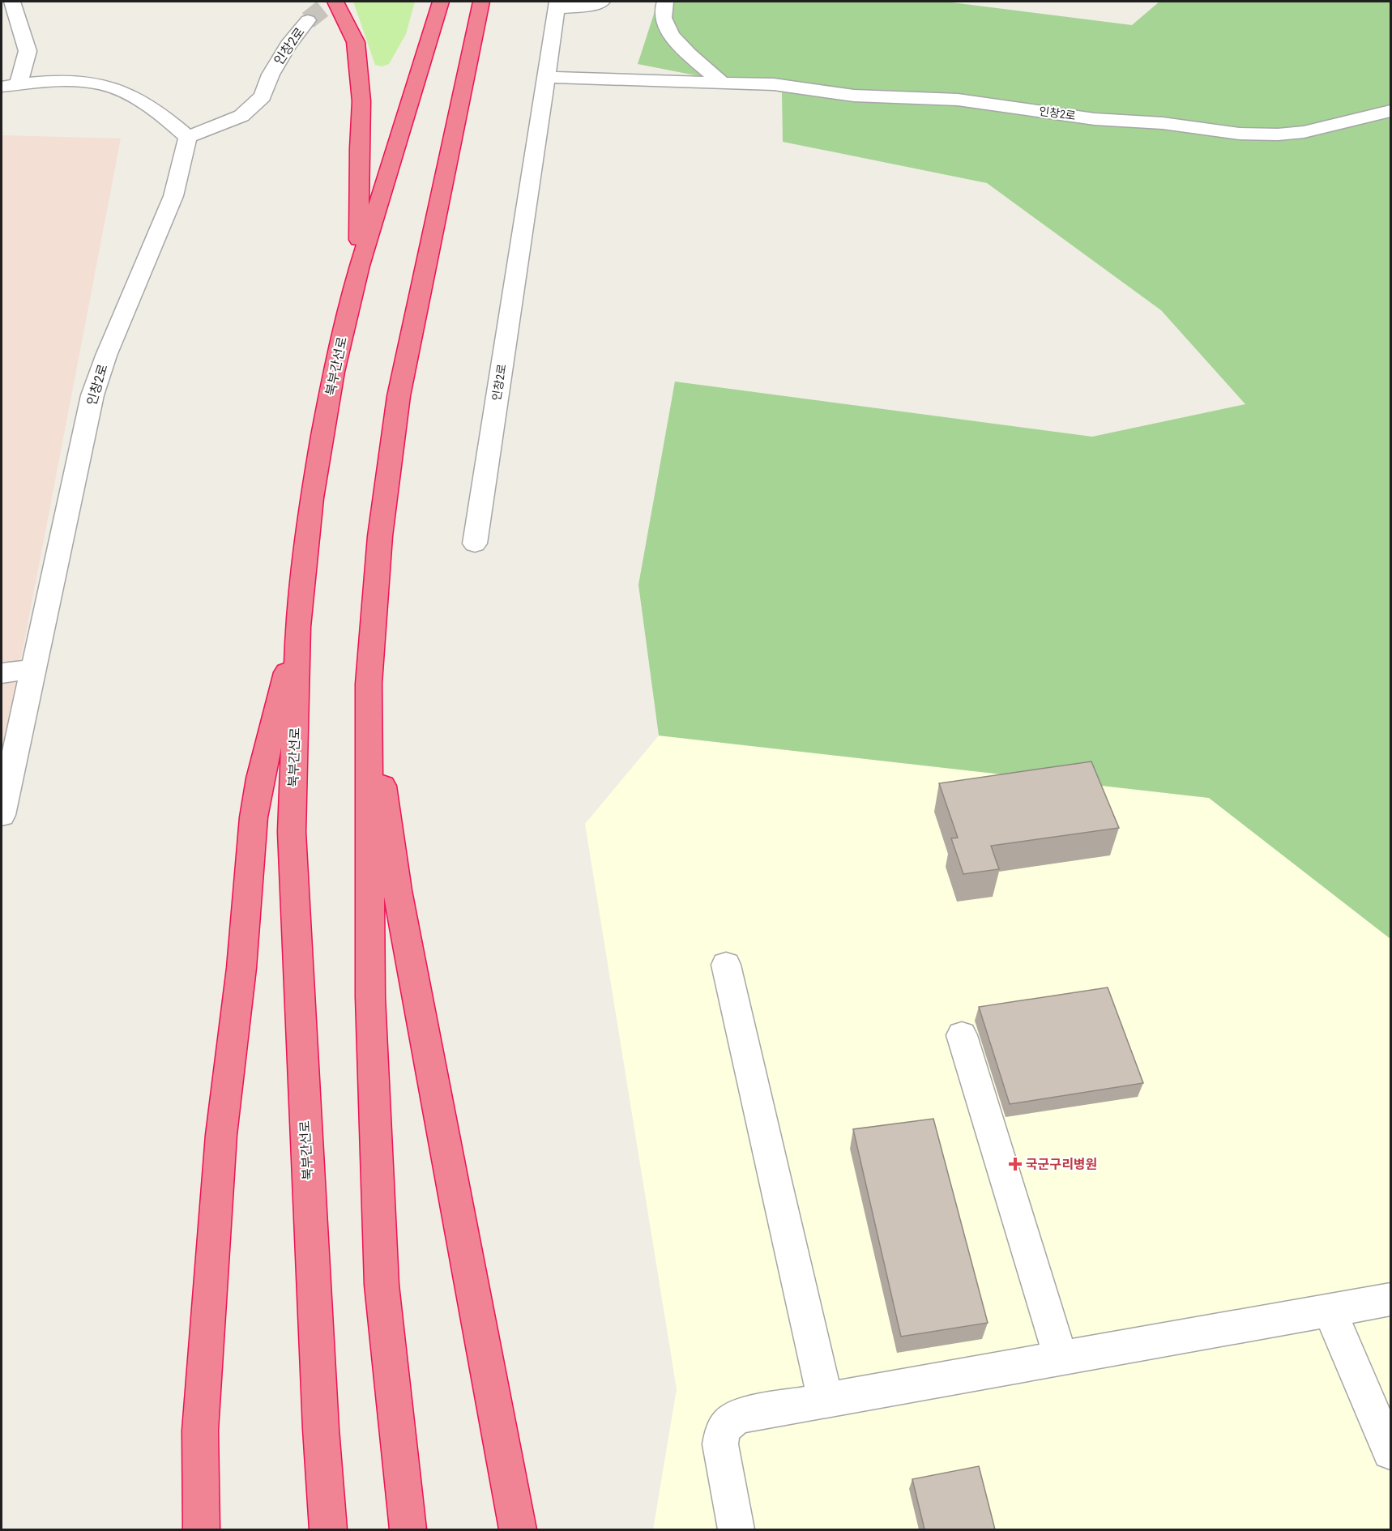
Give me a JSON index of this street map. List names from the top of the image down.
{
  "streets": {
    "highway": ["북부간선로"],
    "street": ["인창2로"]
  },
  "places": {
    "health": ["국군구리병원"]
  }
}
